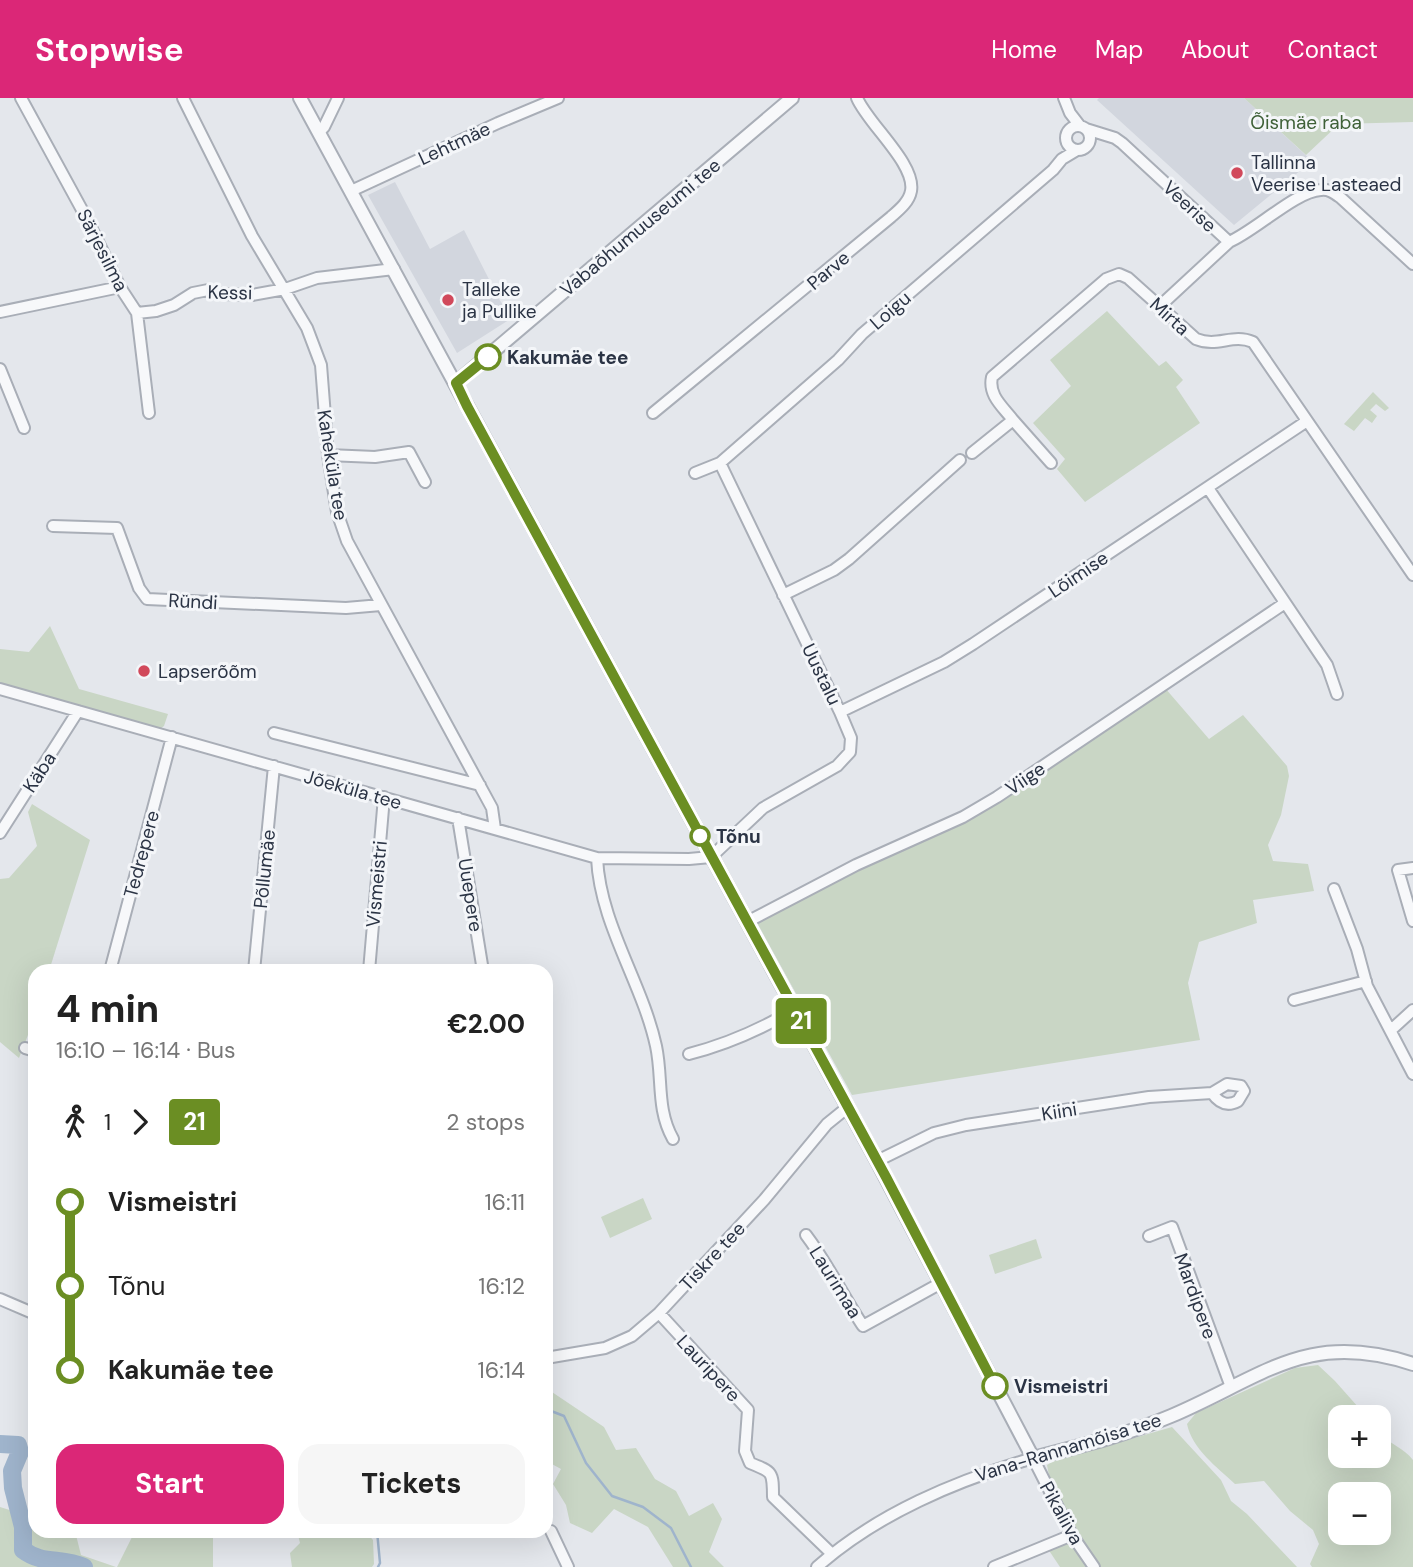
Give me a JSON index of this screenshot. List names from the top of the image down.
{
  "streets": {
    "street": [
      "Lehtmäe",
      "Veerise",
      "Vabaõhumuuseumi tee",
      "Särjesilma",
      "Parve",
      "Kessi",
      "Loigu",
      "Mirta",
      "Kaheküla tee",
      "Lõimise",
      "Ründi",
      "Uustalu",
      "Käba",
      "Viige",
      "Jõeküla tee",
      "Tedrepere",
      "Põllumäe",
      "Vismeistri",
      "Uuepere",
      "Kiini",
      "Tiskre tee",
      "Laurimaa",
      "Mardipere",
      "Lauripere",
      "Vana-Rannamõisa tee",
      "Pikaliiva"
    ]
  },
  "crossings": [
    ["Veerise", "Loigu"],
    ["Särjesilma", "Kessi"],
    ["Kessi", "Kaheküla tee"],
    ["Loigu", "Uustalu"],
    ["Mirta", "Lõimise"],
    ["Kaheküla tee", "Ründi"],
    ["Kaheküla tee", "Jõeküla tee"],
    ["Lõimise", "Uustalu"],
    ["Uustalu", "Jõeküla tee"],
    ["Käba", "Jõeküla tee"],
    ["Jõeküla tee", "Tedrepere"],
    ["Jõeküla tee", "Põllumäe"],
    ["Jõeküla tee", "Vismeistri"],
    ["Jõeküla tee", "Uuepere"],
    ["Tiskre tee", "Lauripere"],
    ["Mardipere", "Vana-Rannamõisa tee"],
    ["Lauripere", "Vana-Rannamõisa tee"],
    ["Vana-Rannamõisa tee", "Pikaliiva"]
  ],
  "parks": ["Õismäe raba"],
  "places": [
    "Tallinna Veerise Lasteaed",
    "Talleke ja Pullike",
    "Kakumäe tee",
    "Lapserõõm",
    "Tõnu",
    "Vismeistri"
  ],
  "lines": ["bus line 21"],
  "page": {
    "header": "Stopwise",
    "nav": [
      "Home",
      "Map",
      "About",
      "Contact"
    ],
    "on_map": "21",
    "heading": ["4 min", "16:10 – 16:14 · Bus", "€2.00"],
    "legs": ["1", "21", "2 stops"],
    "list": [
      {
        "name": "Vismeistri",
        "value": "16:11"
      },
      {
        "name": "Tõnu",
        "value": "16:12"
      },
      {
        "name": "Kakumäe tee",
        "value": "16:14"
      }
    ],
    "map_buttons": ["+", "−"],
    "buttons": ["Start", "Tickets"]
  }
}
